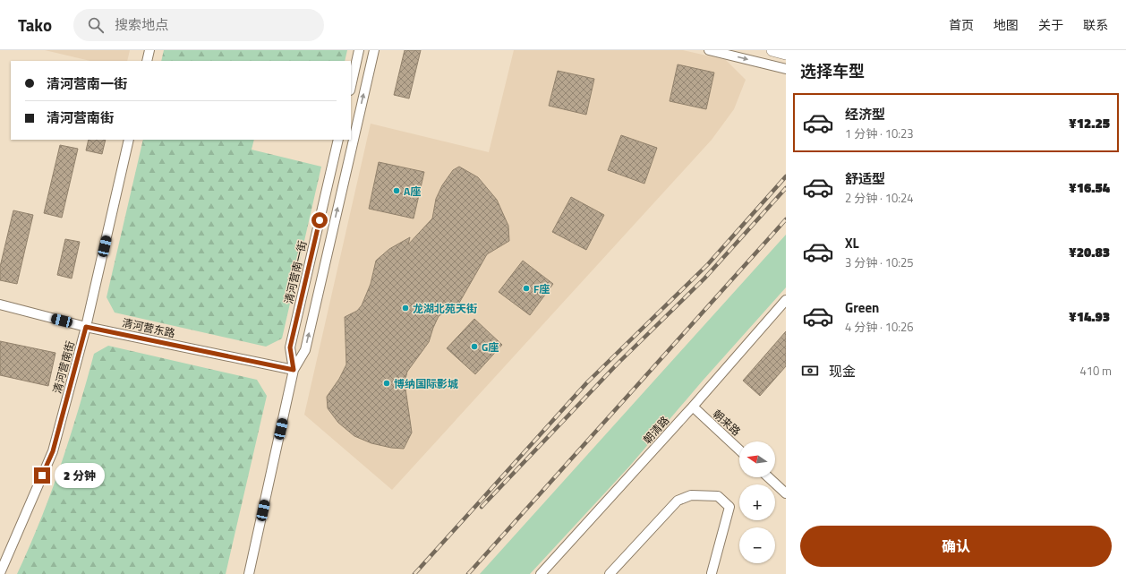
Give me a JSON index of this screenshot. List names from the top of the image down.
{
  "streets": {
    "street": [
      "清河营南一街",
      "清河营东路",
      "清河营南街",
      "朝来路",
      "朝清路"
    ]
  },
  "crossings": [
    ["清河营南一街", "清河营东路"],
    ["清河营东路", "清河营南街"],
    ["朝来路", "朝清路"]
  ],
  "places": [
    "A座",
    "F座",
    "龙湖北苑天街",
    "G座",
    "博纳国际影城"
  ],
  "north": "left",
  "page": {
    "header": "Tako",
    "search": "搜索地点",
    "nav": [
      "首页",
      "地图",
      "关于",
      "联系"
    ],
    "heading": "选择车型",
    "banner": ["清河营南一街", "清河营南街"],
    "list": [
      {
        "name": "经济型",
        "note": "1 分钟 · 10:23",
        "value": "¥12.25"
      },
      {
        "name": "舒适型",
        "note": "2 分钟 · 10:24",
        "value": "¥16.54"
      },
      {
        "name": "XL",
        "note": "3 分钟 · 10:25",
        "value": "¥20.83"
      },
      {
        "name": "Green",
        "note": "4 分钟 · 10:26",
        "value": "¥14.93"
      }
    ],
    "pay": ["现金", "410 m"],
    "map_buttons": ["+", "−"],
    "bubble": "2 分钟",
    "buttons": "确认"
  }
}
